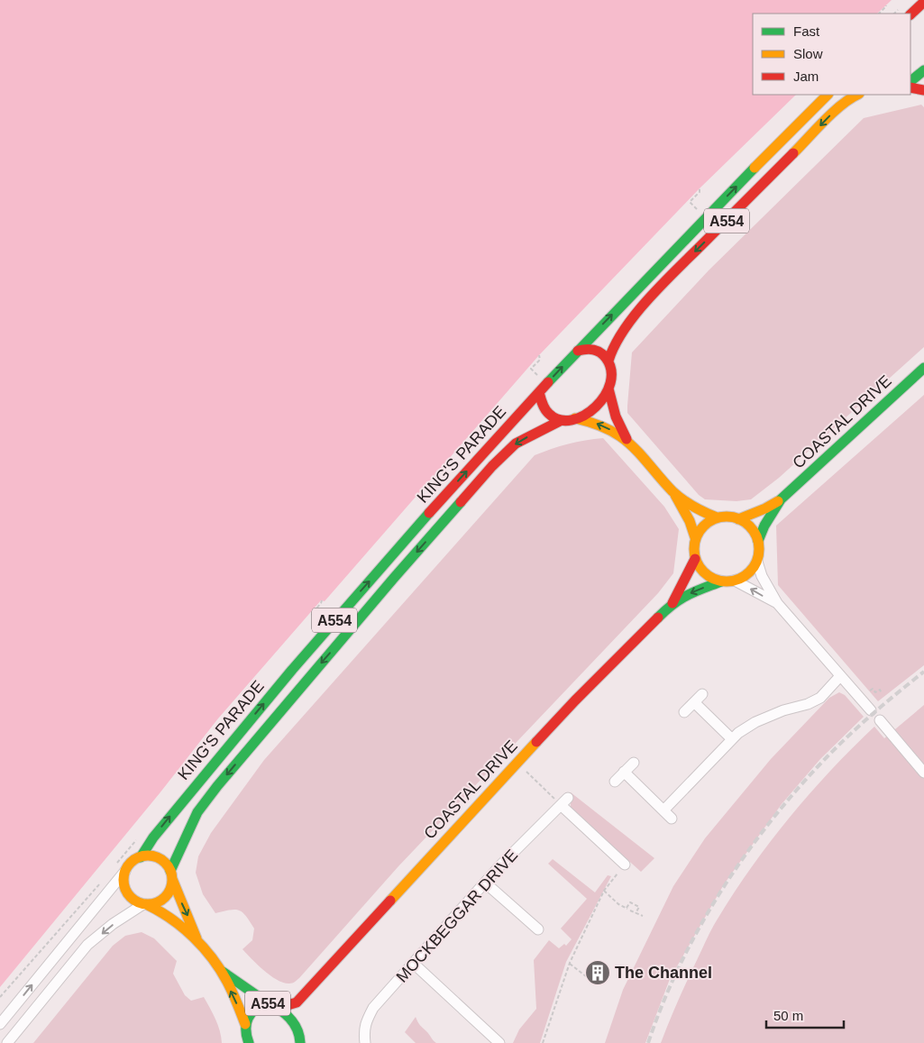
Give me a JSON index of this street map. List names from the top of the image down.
{
  "streets": {
    "main road": ["A554", "COASTAL DRIVE", "KING'S PARADE"],
    "street": ["MOCKBEGGAR DRIVE"]
  },
  "crossings": [
    ["A554", "KING'S PARADE"]
  ],
  "places": {
    "building": ["The Channel"]
  },
  "legend": ["Fast", "Slow", "Jam"],
  "scale_bar": "50 m"
}
